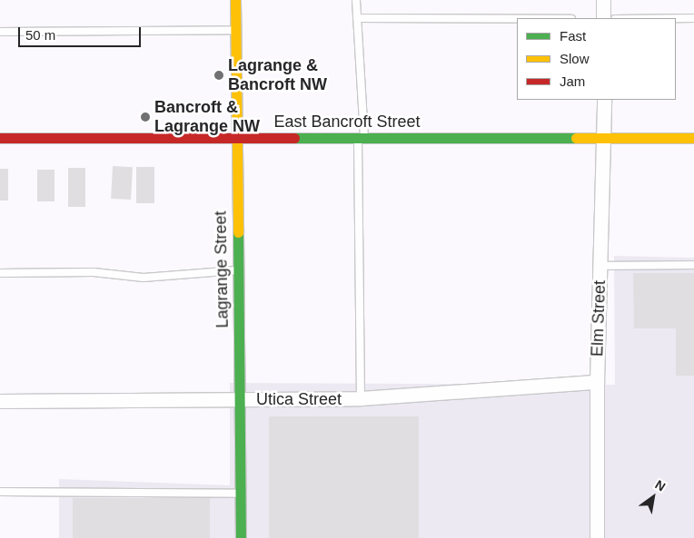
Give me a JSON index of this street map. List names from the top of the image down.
{
  "streets": {
    "street": [
      "East Bancroft Street",
      "Lagrange Street",
      "Elm Street",
      "Utica Street"
    ]
  },
  "crossings": [
    ["East Bancroft Street", "Lagrange Street"],
    ["East Bancroft Street", "Elm Street"],
    ["Lagrange Street", "Utica Street"],
    ["Elm Street", "Utica Street"]
  ],
  "places": ["Lagrange & Bancroft NW", "Bancroft & Lagrange NW"],
  "legend": ["Fast", "Slow", "Jam"],
  "scale_bar": "50 m",
  "north": "top right"
}
